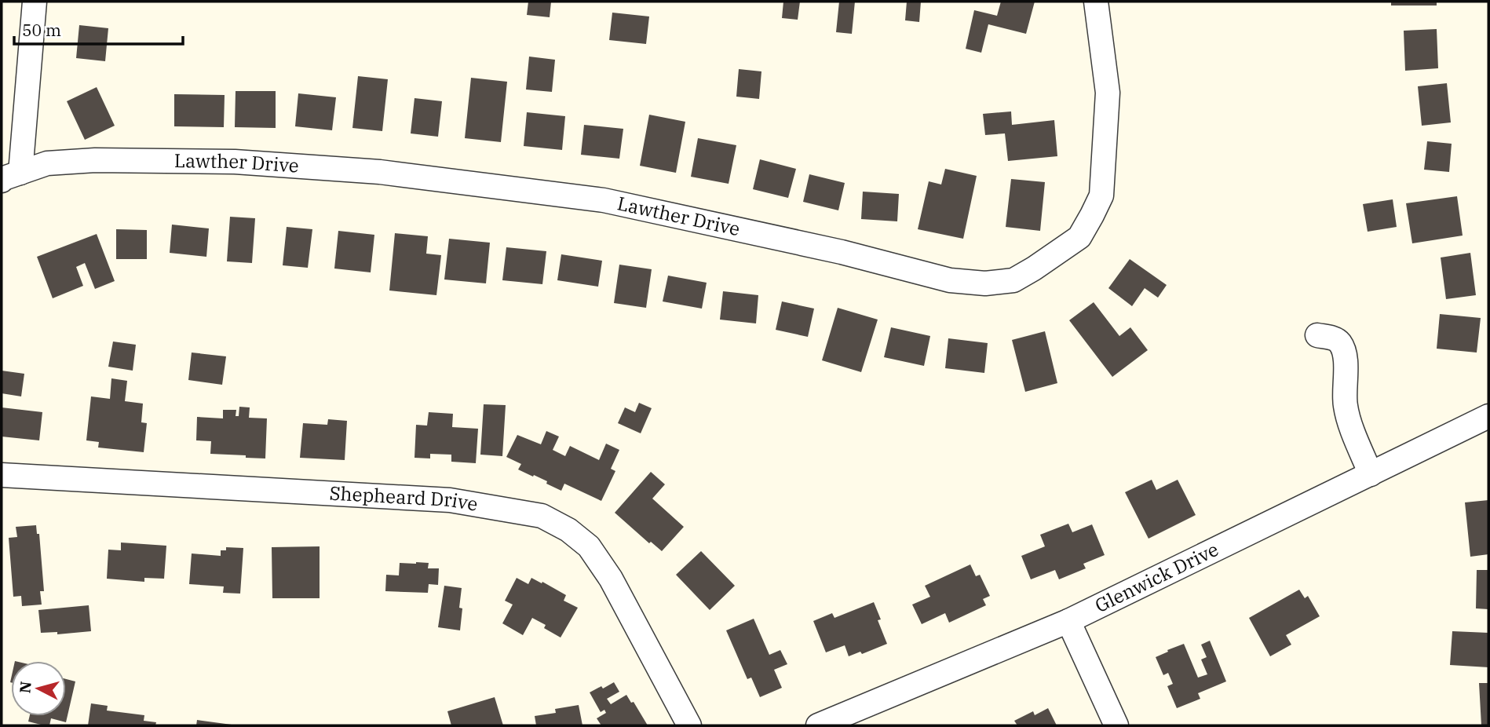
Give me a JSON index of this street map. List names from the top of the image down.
{
  "streets": {
    "street": ["Lawther Drive", "Shepheard Drive", "Glenwick Drive"]
  },
  "scale_bar": "50 m",
  "north": "left"
}
